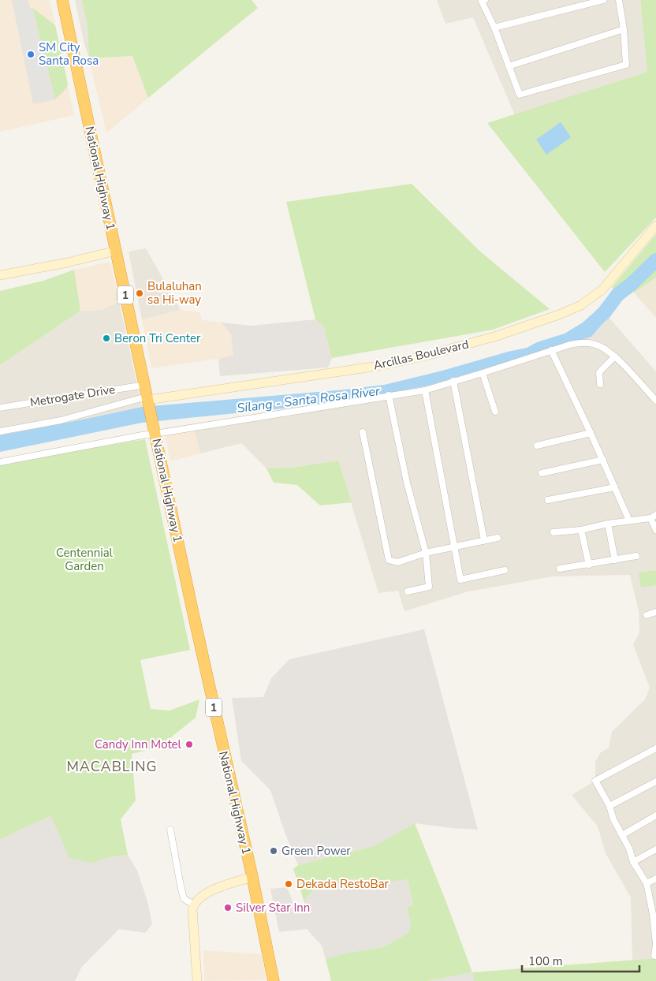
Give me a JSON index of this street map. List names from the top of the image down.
{
  "streets": {
    "highway": ["National Highway 1", "1"],
    "main road": ["Arcillas Boulevard"],
    "street": ["Metrogate Drive"]
  },
  "crossings": [
    ["National Highway 1", "Arcillas Boulevard"],
    ["National Highway 1", "Metrogate Drive"],
    ["Arcillas Boulevard", "Metrogate Drive"]
  ],
  "districts": ["MACABLING"],
  "water": ["Silang - Santa Rosa River"],
  "parks": ["Centennial Garden"],
  "places": [
    "SM City Santa Rosa",
    "Bulaluhan sa Hi-way",
    "Beron Tri Center",
    "Candy Inn Motel",
    "Green Power",
    "Dekada RestoBar",
    "Silver Star Inn"
  ],
  "scale_bar": "100 m"
}
